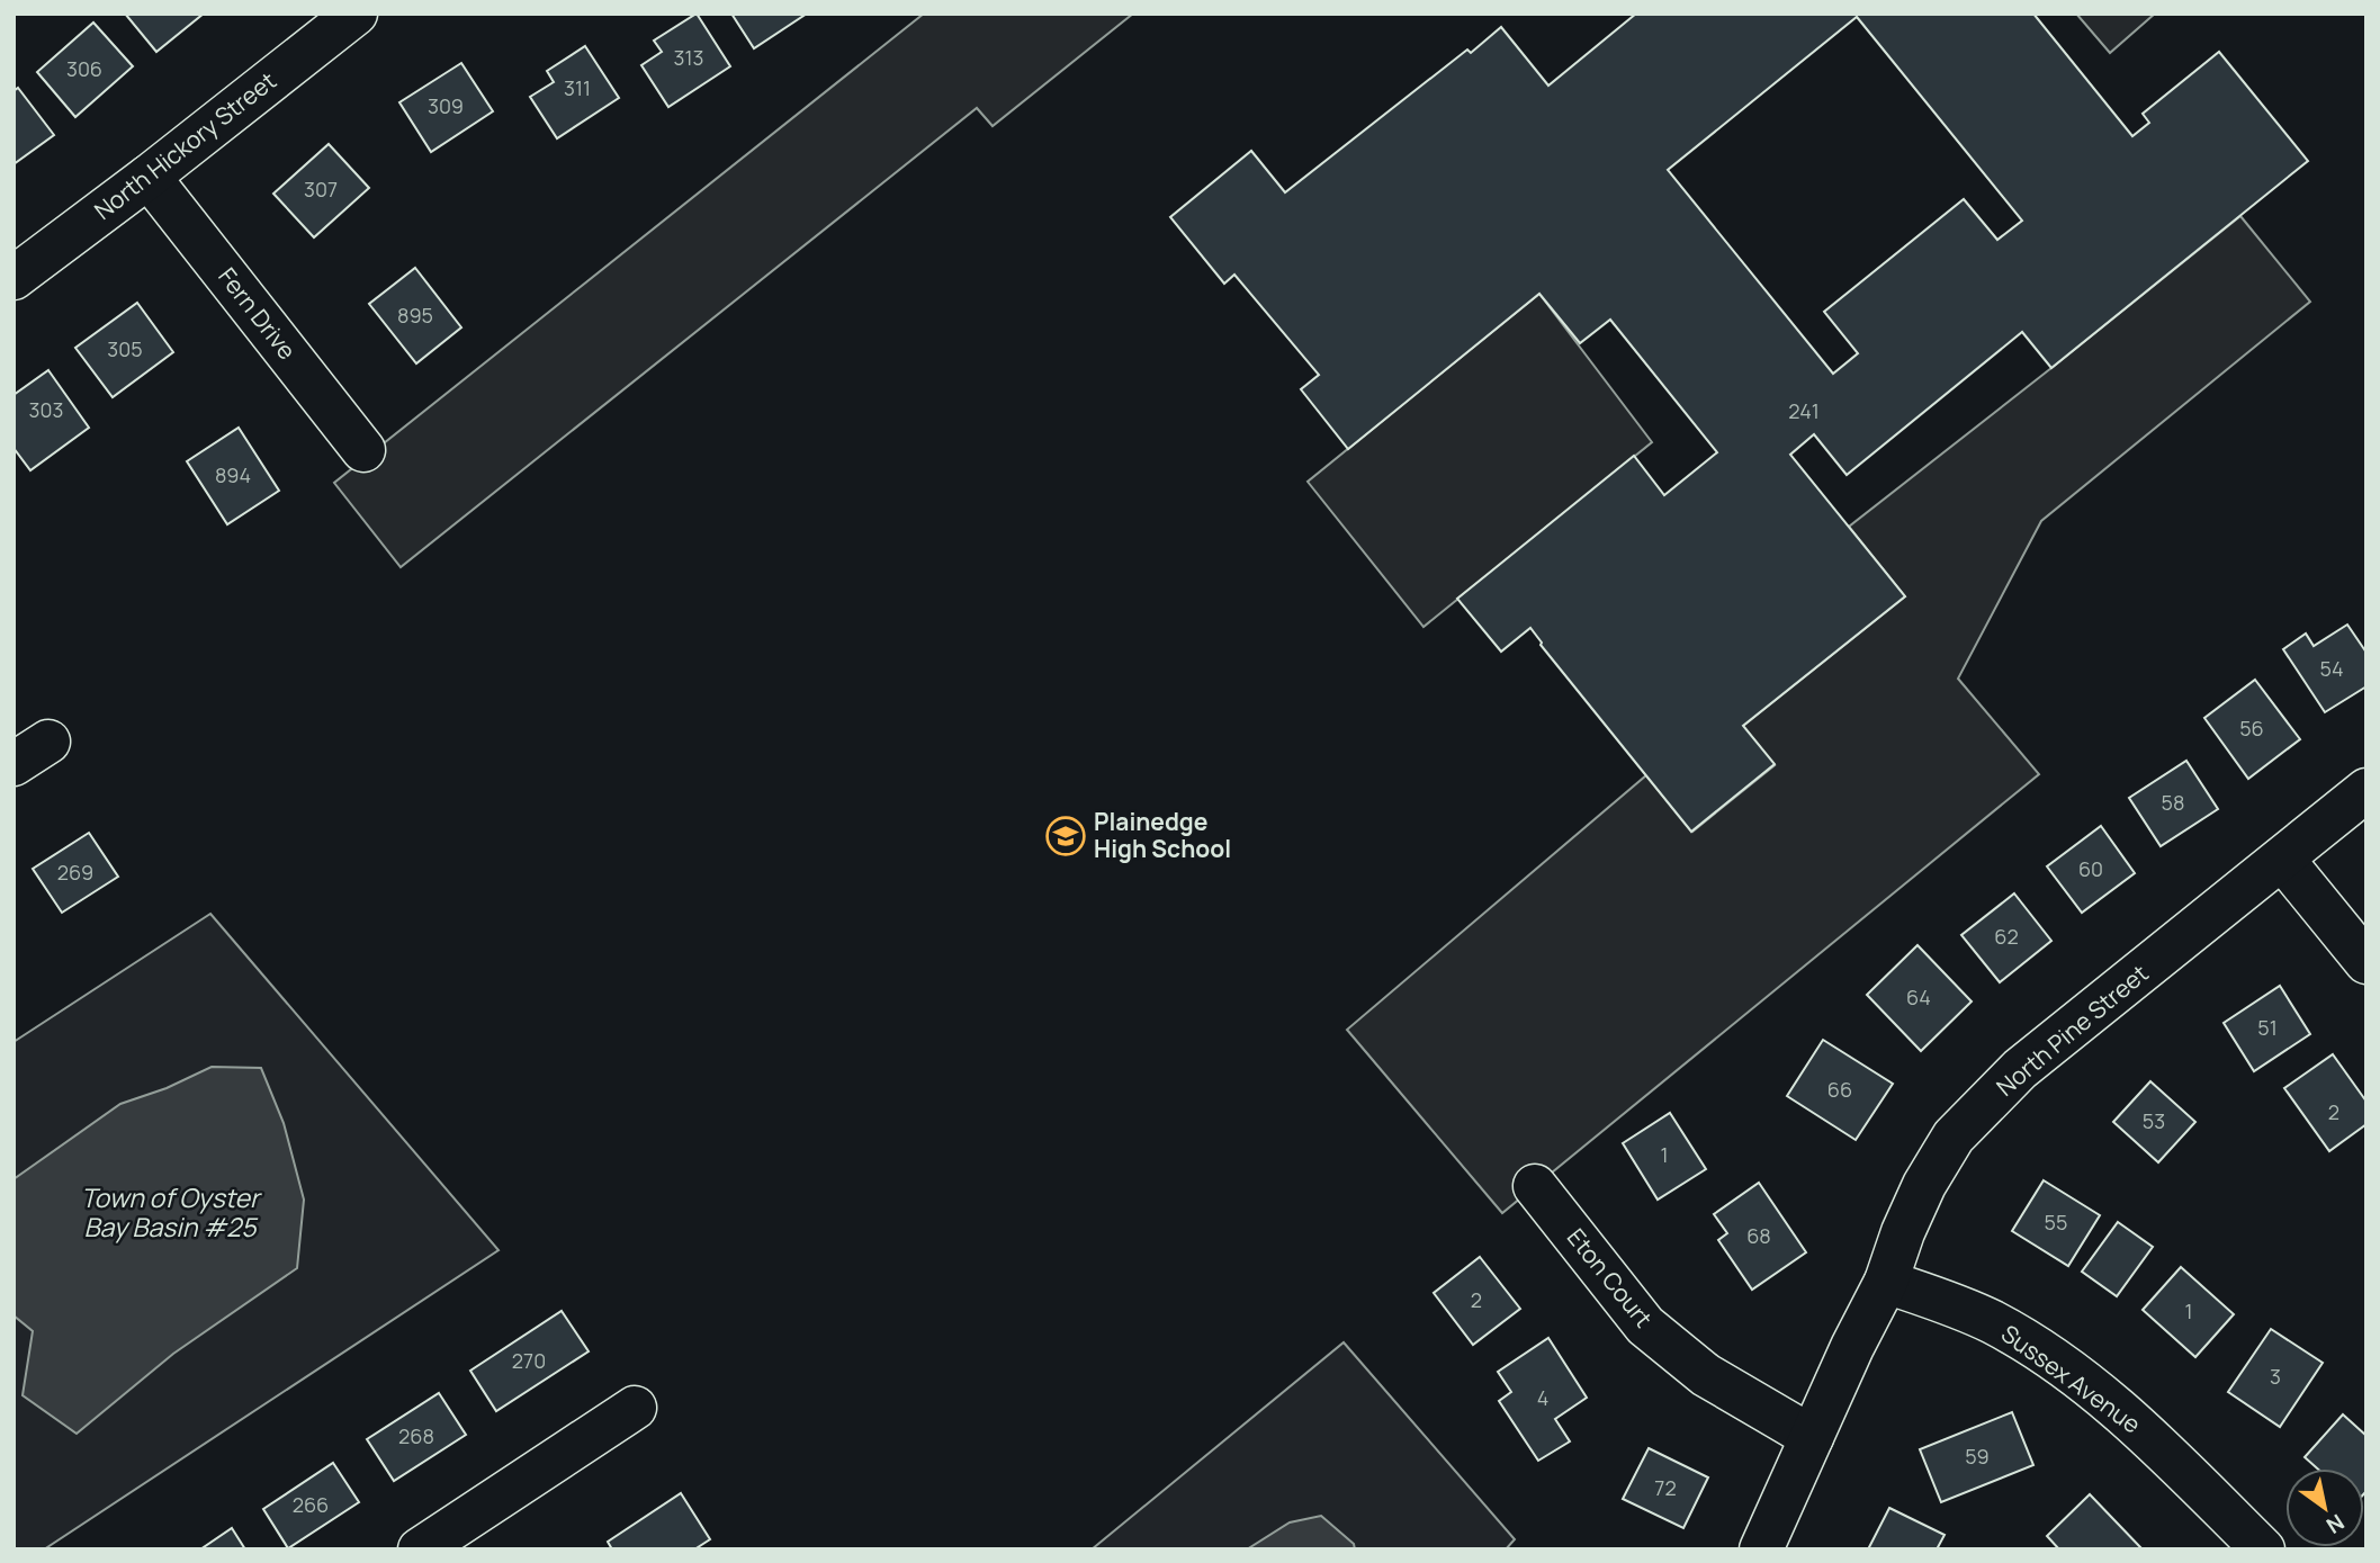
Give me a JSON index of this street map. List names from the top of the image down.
{
  "streets": {
    "street": [
      "North Hickory Street",
      "Fern Drive",
      "North Pine Street",
      "Eton Court",
      "Sussex Avenue"
    ]
  },
  "crossings": [
    ["North Hickory Street", "Fern Drive"],
    ["North Pine Street", "Eton Court"],
    ["North Pine Street", "Sussex Avenue"]
  ],
  "water": ["Town of Oyster Bay Basin #25"],
  "places": {
    "school or university": ["Plainedge High School"]
  },
  "house_numbers": [
    "313",
    "306",
    "311",
    "309",
    "307",
    "895",
    "305",
    "303",
    "241",
    "894",
    "54",
    "56",
    "58",
    "60",
    "269",
    "62",
    "64",
    "51",
    "66",
    "2",
    "53",
    "1",
    "55",
    "68",
    "2",
    "1",
    "270",
    "3",
    "4",
    "268",
    "59",
    "72",
    "266"
  ],
  "north": "bottom right"
}
